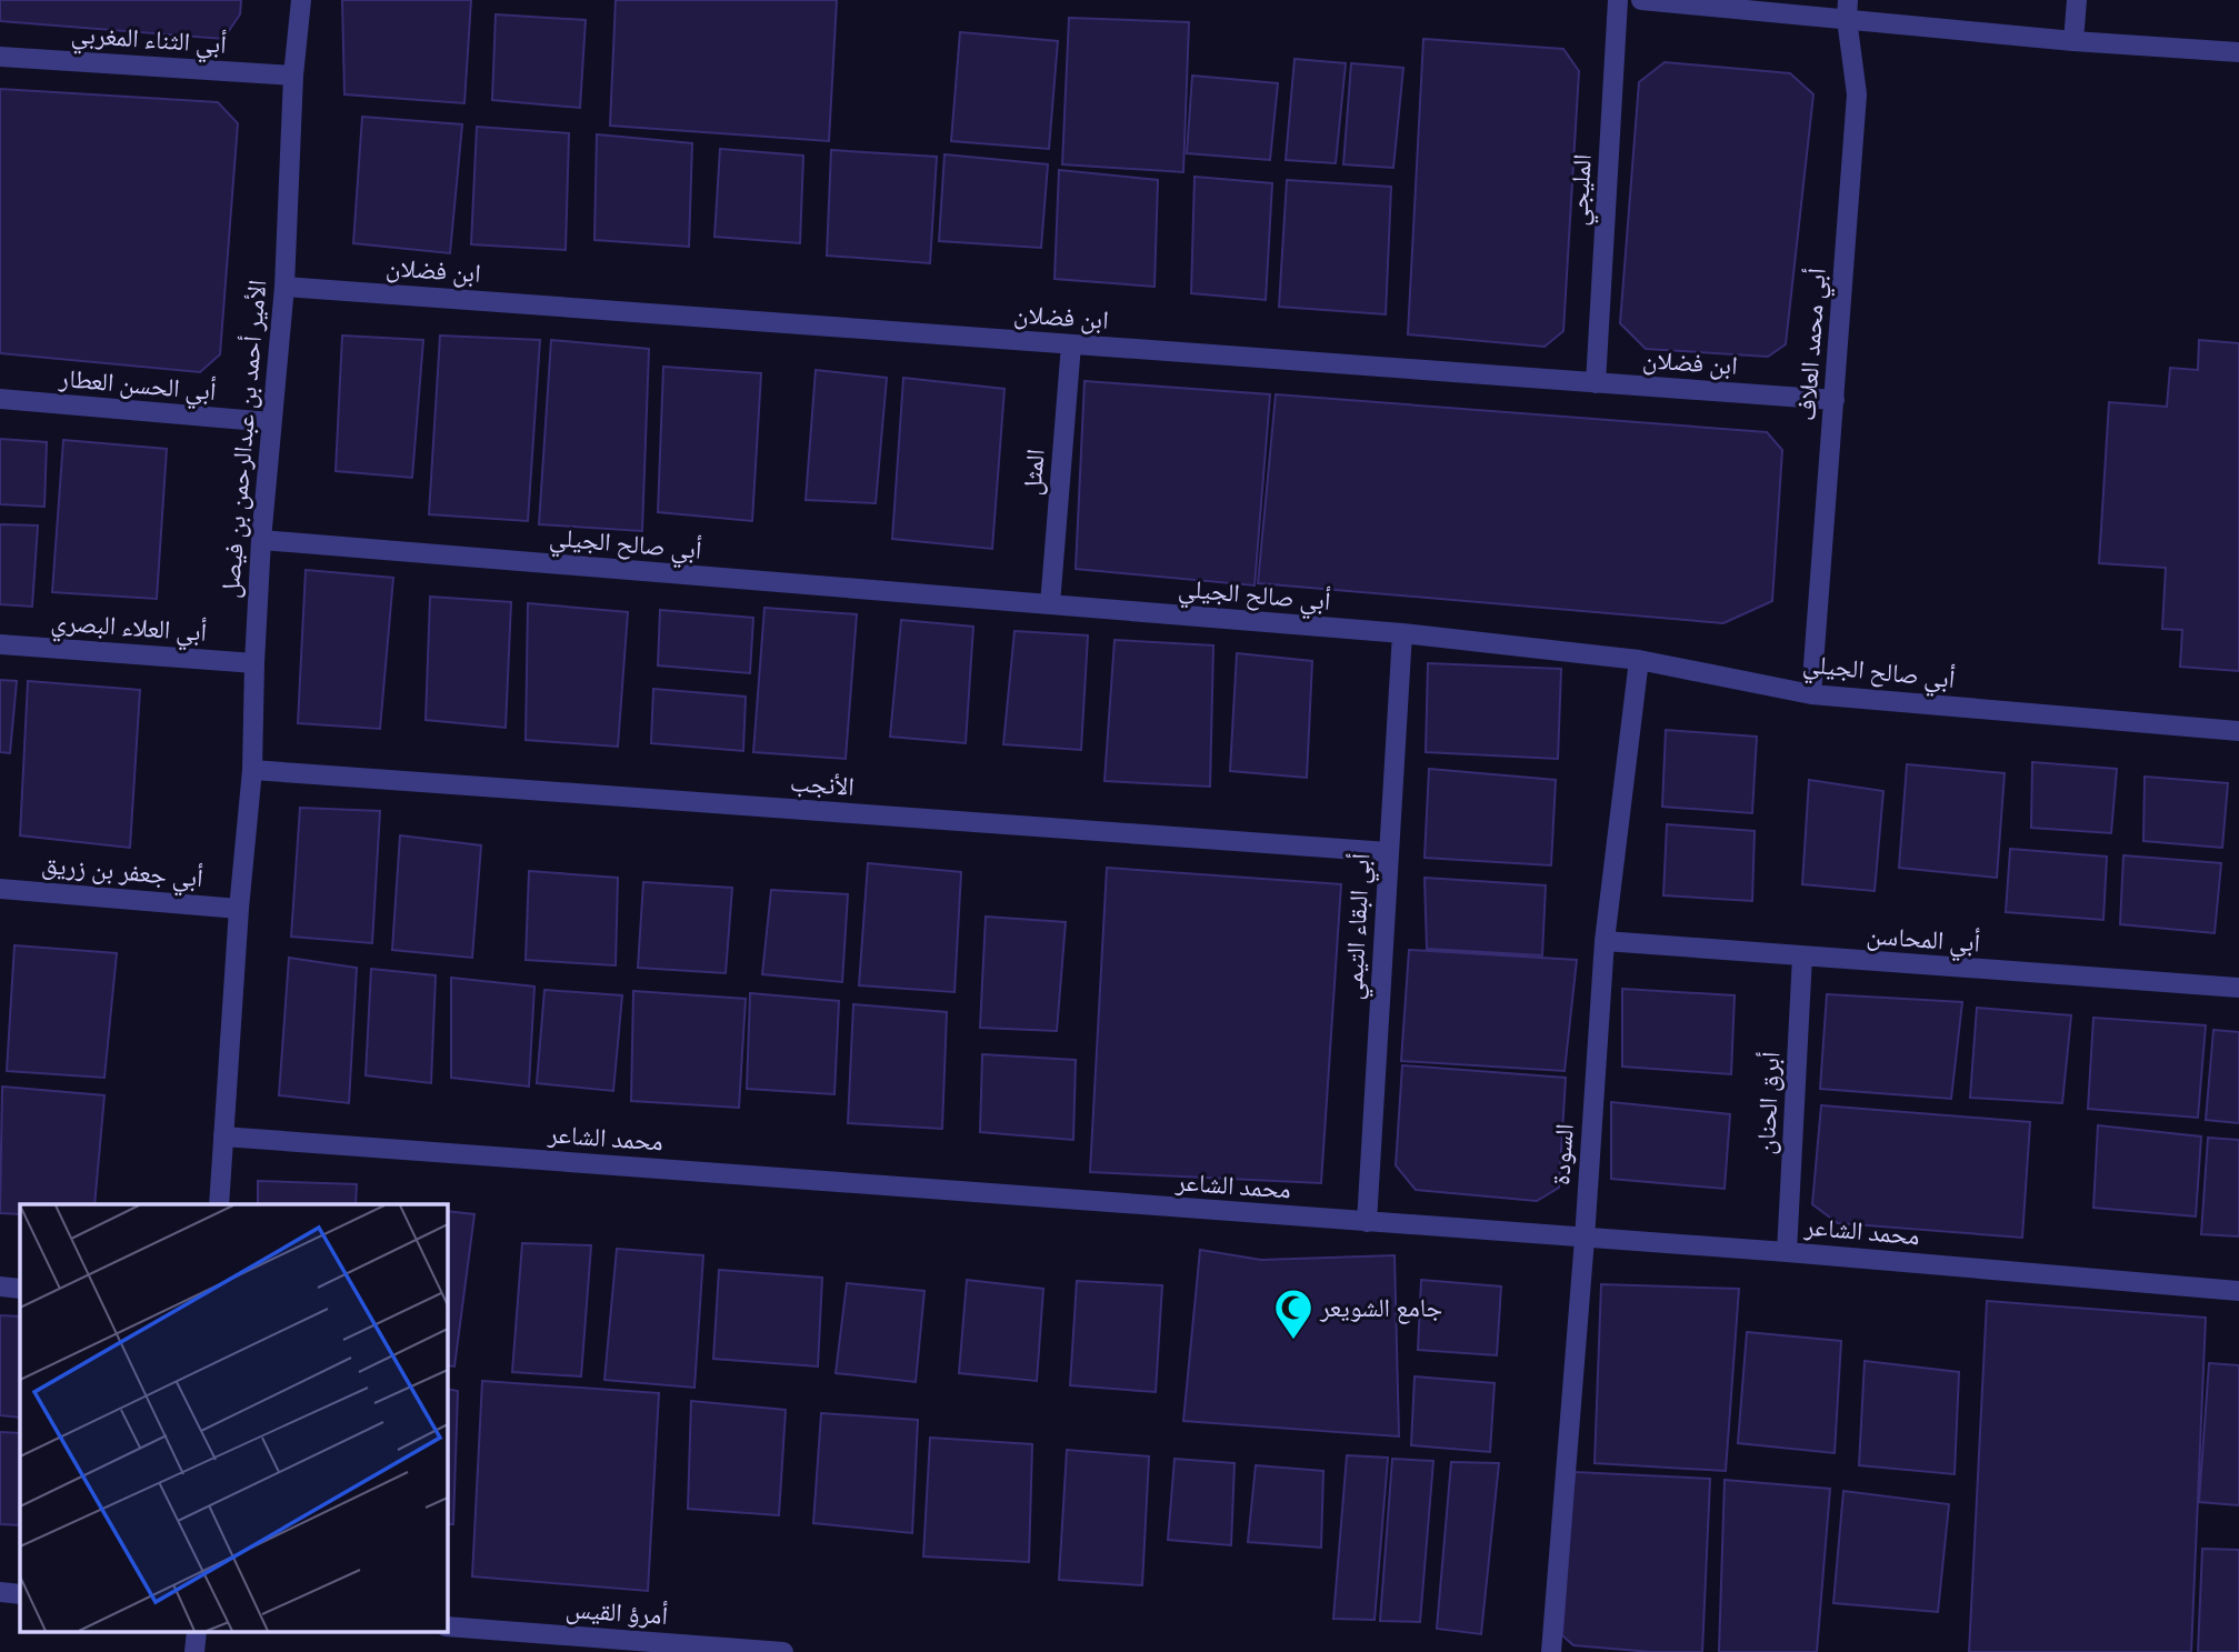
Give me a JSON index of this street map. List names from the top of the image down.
{
  "streets": {
    "street": [
      "أبي الثناء المغربي",
      "المليجي",
      "ابن فضلان",
      "أبي محمد العلاف",
      "أبي الحسن العطار",
      "الأمير أحمد بن عبدالرحمن بن فيصل",
      "المثل",
      "أبي صالح الجيلي",
      "أبي العلاء البصري",
      "الأنجب",
      "أبي جعفر بن زريق",
      "أبي البقاء التيمي",
      "أبي المحاسن",
      "أبرق الحنان",
      "محمد الشاعر",
      "السودة",
      "أمرؤ القيس"
    ]
  },
  "crossings": [
    ["أبي الثناء المغربي", "الأمير أحمد بن عبدالرحمن بن فيصل"],
    ["المليجي", "ابن فضلان"],
    ["ابن فضلان", "أبي محمد العلاف"],
    ["ابن فضلان", "الأمير أحمد بن عبدالرحمن بن فيصل"],
    ["ابن فضلان", "المثل"],
    ["أبي محمد العلاف", "أبي صالح الجيلي"],
    ["أبي الحسن العطار", "الأمير أحمد بن عبدالرحمن بن فيصل"],
    ["الأمير أحمد بن عبدالرحمن بن فيصل", "أبي صالح الجيلي"],
    ["الأمير أحمد بن عبدالرحمن بن فيصل", "أبي العلاء البصري"],
    ["الأمير أحمد بن عبدالرحمن بن فيصل", "الأنجب"],
    ["الأمير أحمد بن عبدالرحمن بن فيصل", "أبي جعفر بن زريق"],
    ["الأمير أحمد بن عبدالرحمن بن فيصل", "محمد الشاعر"],
    ["المثل", "أبي صالح الجيلي"],
    ["أبي صالح الجيلي", "أبي البقاء التيمي"],
    ["أبي صالح الجيلي", "السودة"],
    ["الأنجب", "أبي البقاء التيمي"],
    ["أبي البقاء التيمي", "محمد الشاعر"],
    ["أبي المحاسن", "أبرق الحنان"],
    ["أبي المحاسن", "السودة"],
    ["أبرق الحنان", "محمد الشاعر"],
    ["محمد الشاعر", "السودة"]
  ],
  "places": {
    "mosque": ["جامع الشويعر"]
  }
}
